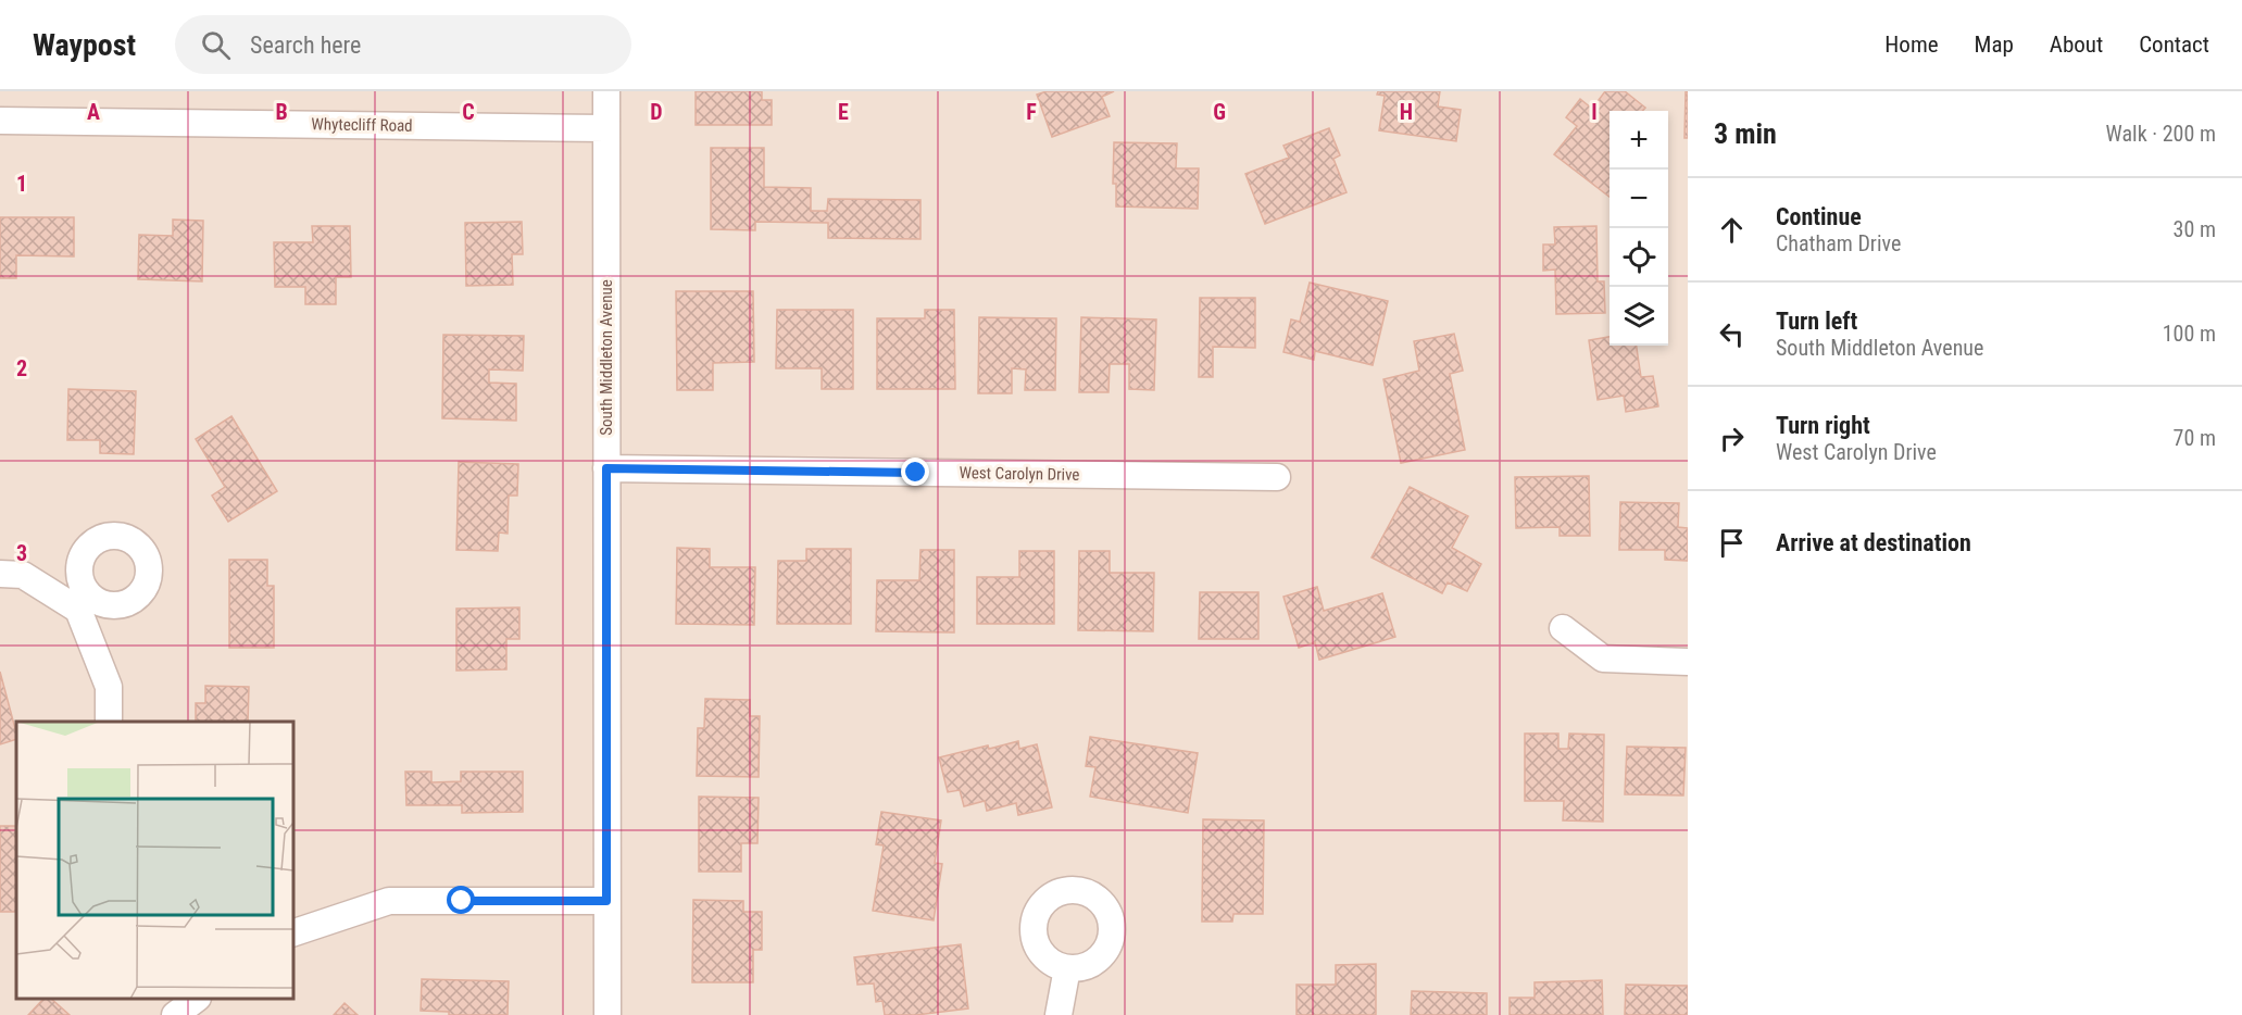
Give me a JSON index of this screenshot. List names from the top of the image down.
{
  "streets": {
    "street": ["Whytecliff Road", "South Middleton Avenue", "West Carolyn Drive"]
  },
  "crossings": [
    ["Whytecliff Road", "South Middleton Avenue"],
    ["South Middleton Avenue", "West Carolyn Drive"]
  ],
  "page": {
    "header": "Waypost",
    "search": "Search here",
    "nav": [
      "Home",
      "Map",
      "About",
      "Contact"
    ],
    "heading": ["3 min", "Walk · 200 m"],
    "map_buttons": ["+", "−"],
    "list": [
      ["Continue", "Chatham Drive", "30 m"],
      ["Turn left", "South Middleton Avenue", "100 m"],
      ["Turn right", "West Carolyn Drive", "70 m"],
      "Arrive at destination"
    ]
  },
  "grid": {
    "columns": [
      "A",
      "B",
      "C",
      "D",
      "E",
      "F",
      "G",
      "H",
      "I"
    ],
    "rows": ["1", "2", "3"]
  }
}
